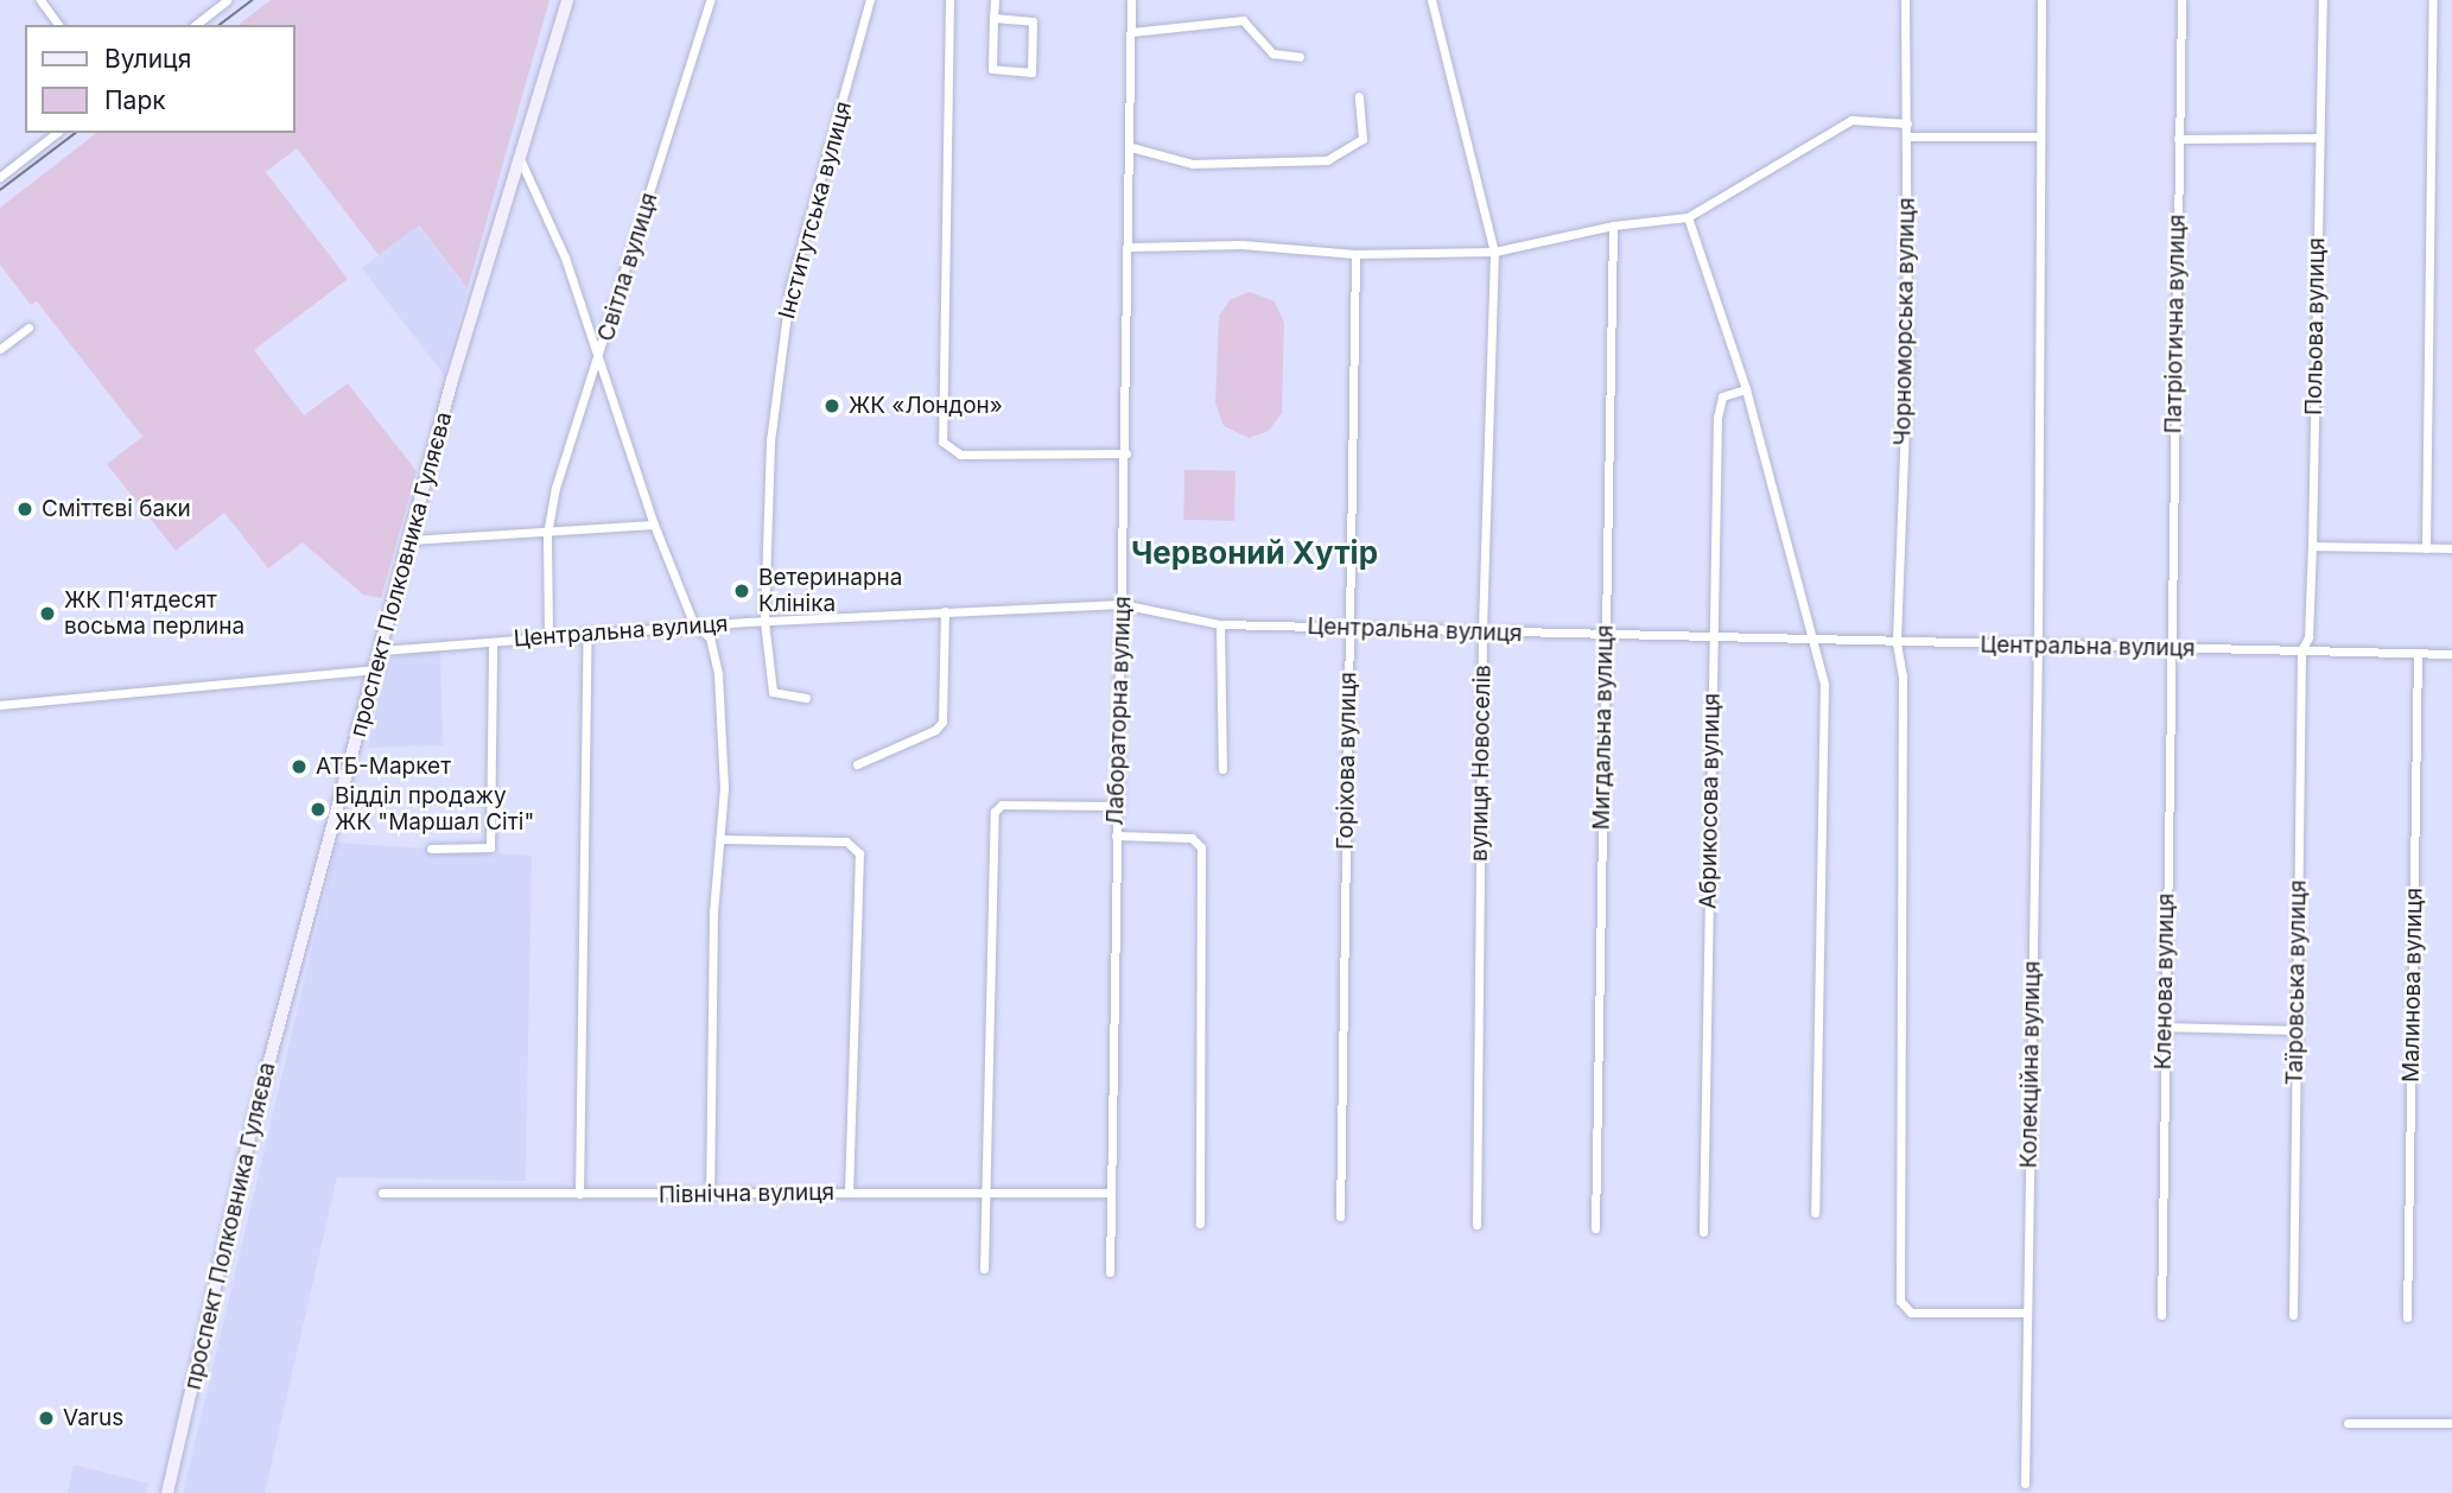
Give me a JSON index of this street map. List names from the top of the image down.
{
  "streets": {
    "main road": ["проспект Полковника Гуляєва"],
    "street": [
      "Інститутська вулиця",
      "Світла вулиця",
      "Чорноморська вулиця",
      "Патріотична вулиця",
      "Польова вулиця",
      "Центральна вулиця",
      "Лабораторна вулиця",
      "Мигдальна вулиця",
      "Горіхова вулиця",
      "вулиця Новоселів",
      "Абрикосова вулиця",
      "Кленова вулиця",
      "Таїровська вулиця",
      "Малинова вулиця",
      "Колекційна вулиця",
      "Північна вулиця"
    ]
  },
  "crossings": [
    ["Інститутська вулиця", "Центральна вулиця"],
    ["Світла вулиця", "Центральна вулиця"],
    ["Світла вулиця", "Північна вулиця"],
    ["Чорноморська вулиця", "Центральна вулиця"],
    ["Чорноморська вулиця", "Колекційна вулиця"],
    ["Патріотична вулиця", "Центральна вулиця"],
    ["Патріотична вулиця", "Кленова вулиця"],
    ["Польова вулиця", "Центральна вулиця"],
    ["Польова вулиця", "Таїровська вулиця"],
    ["проспект Полковника Гуляєва", "Центральна вулиця"],
    ["Центральна вулиця", "Лабораторна вулиця"],
    ["Центральна вулиця", "Мигдальна вулиця"],
    ["Центральна вулиця", "Горіхова вулиця"],
    ["Центральна вулиця", "вулиця Новоселів"],
    ["Центральна вулиця", "Абрикосова вулиця"],
    ["Центральна вулиця", "Кленова вулиця"],
    ["Центральна вулиця", "Таїровська вулиця"],
    ["Центральна вулиця", "Малинова вулиця"],
    ["Центральна вулиця", "Колекційна вулиця"],
    ["Лабораторна вулиця", "Північна вулиця"]
  ],
  "districts": ["Червоний Хутір"],
  "places": [
    "ЖК «Лондон»",
    "Сміттєві баки",
    "Ветеринарна Клініка",
    "ЖК П'ятдесят восьма перлина",
    "АТБ-Маркет",
    "Відділ продажу ЖК \"Маршал Сіті\"",
    "Varus"
  ],
  "legend": ["Вулиця", "Парк"]
}
